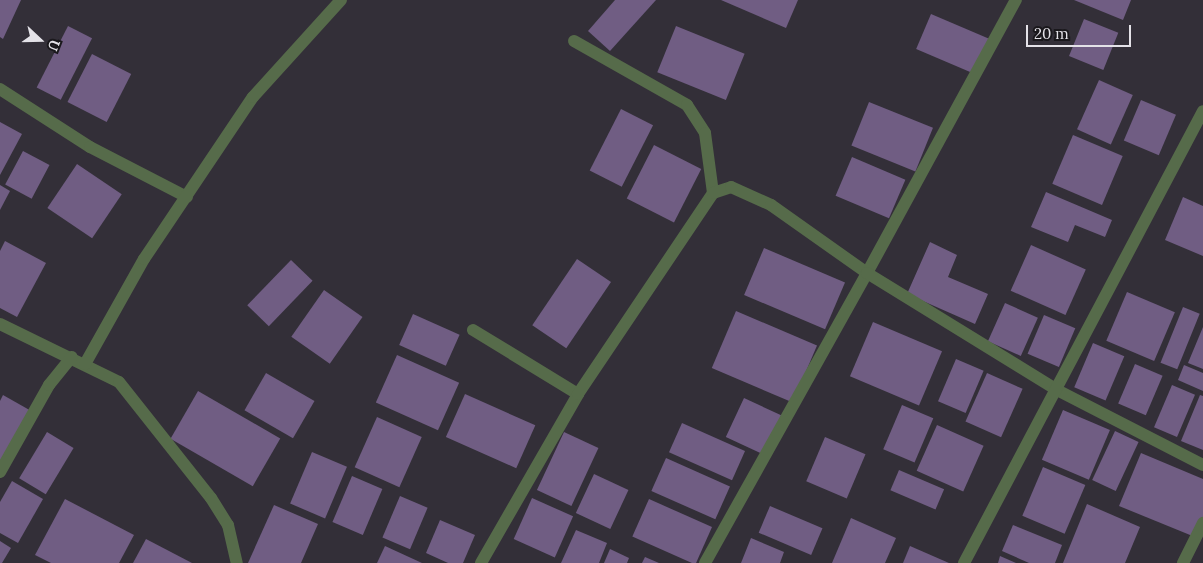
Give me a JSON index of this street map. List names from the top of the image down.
{
  "scale_bar": "20 m",
  "north": "right"
}
